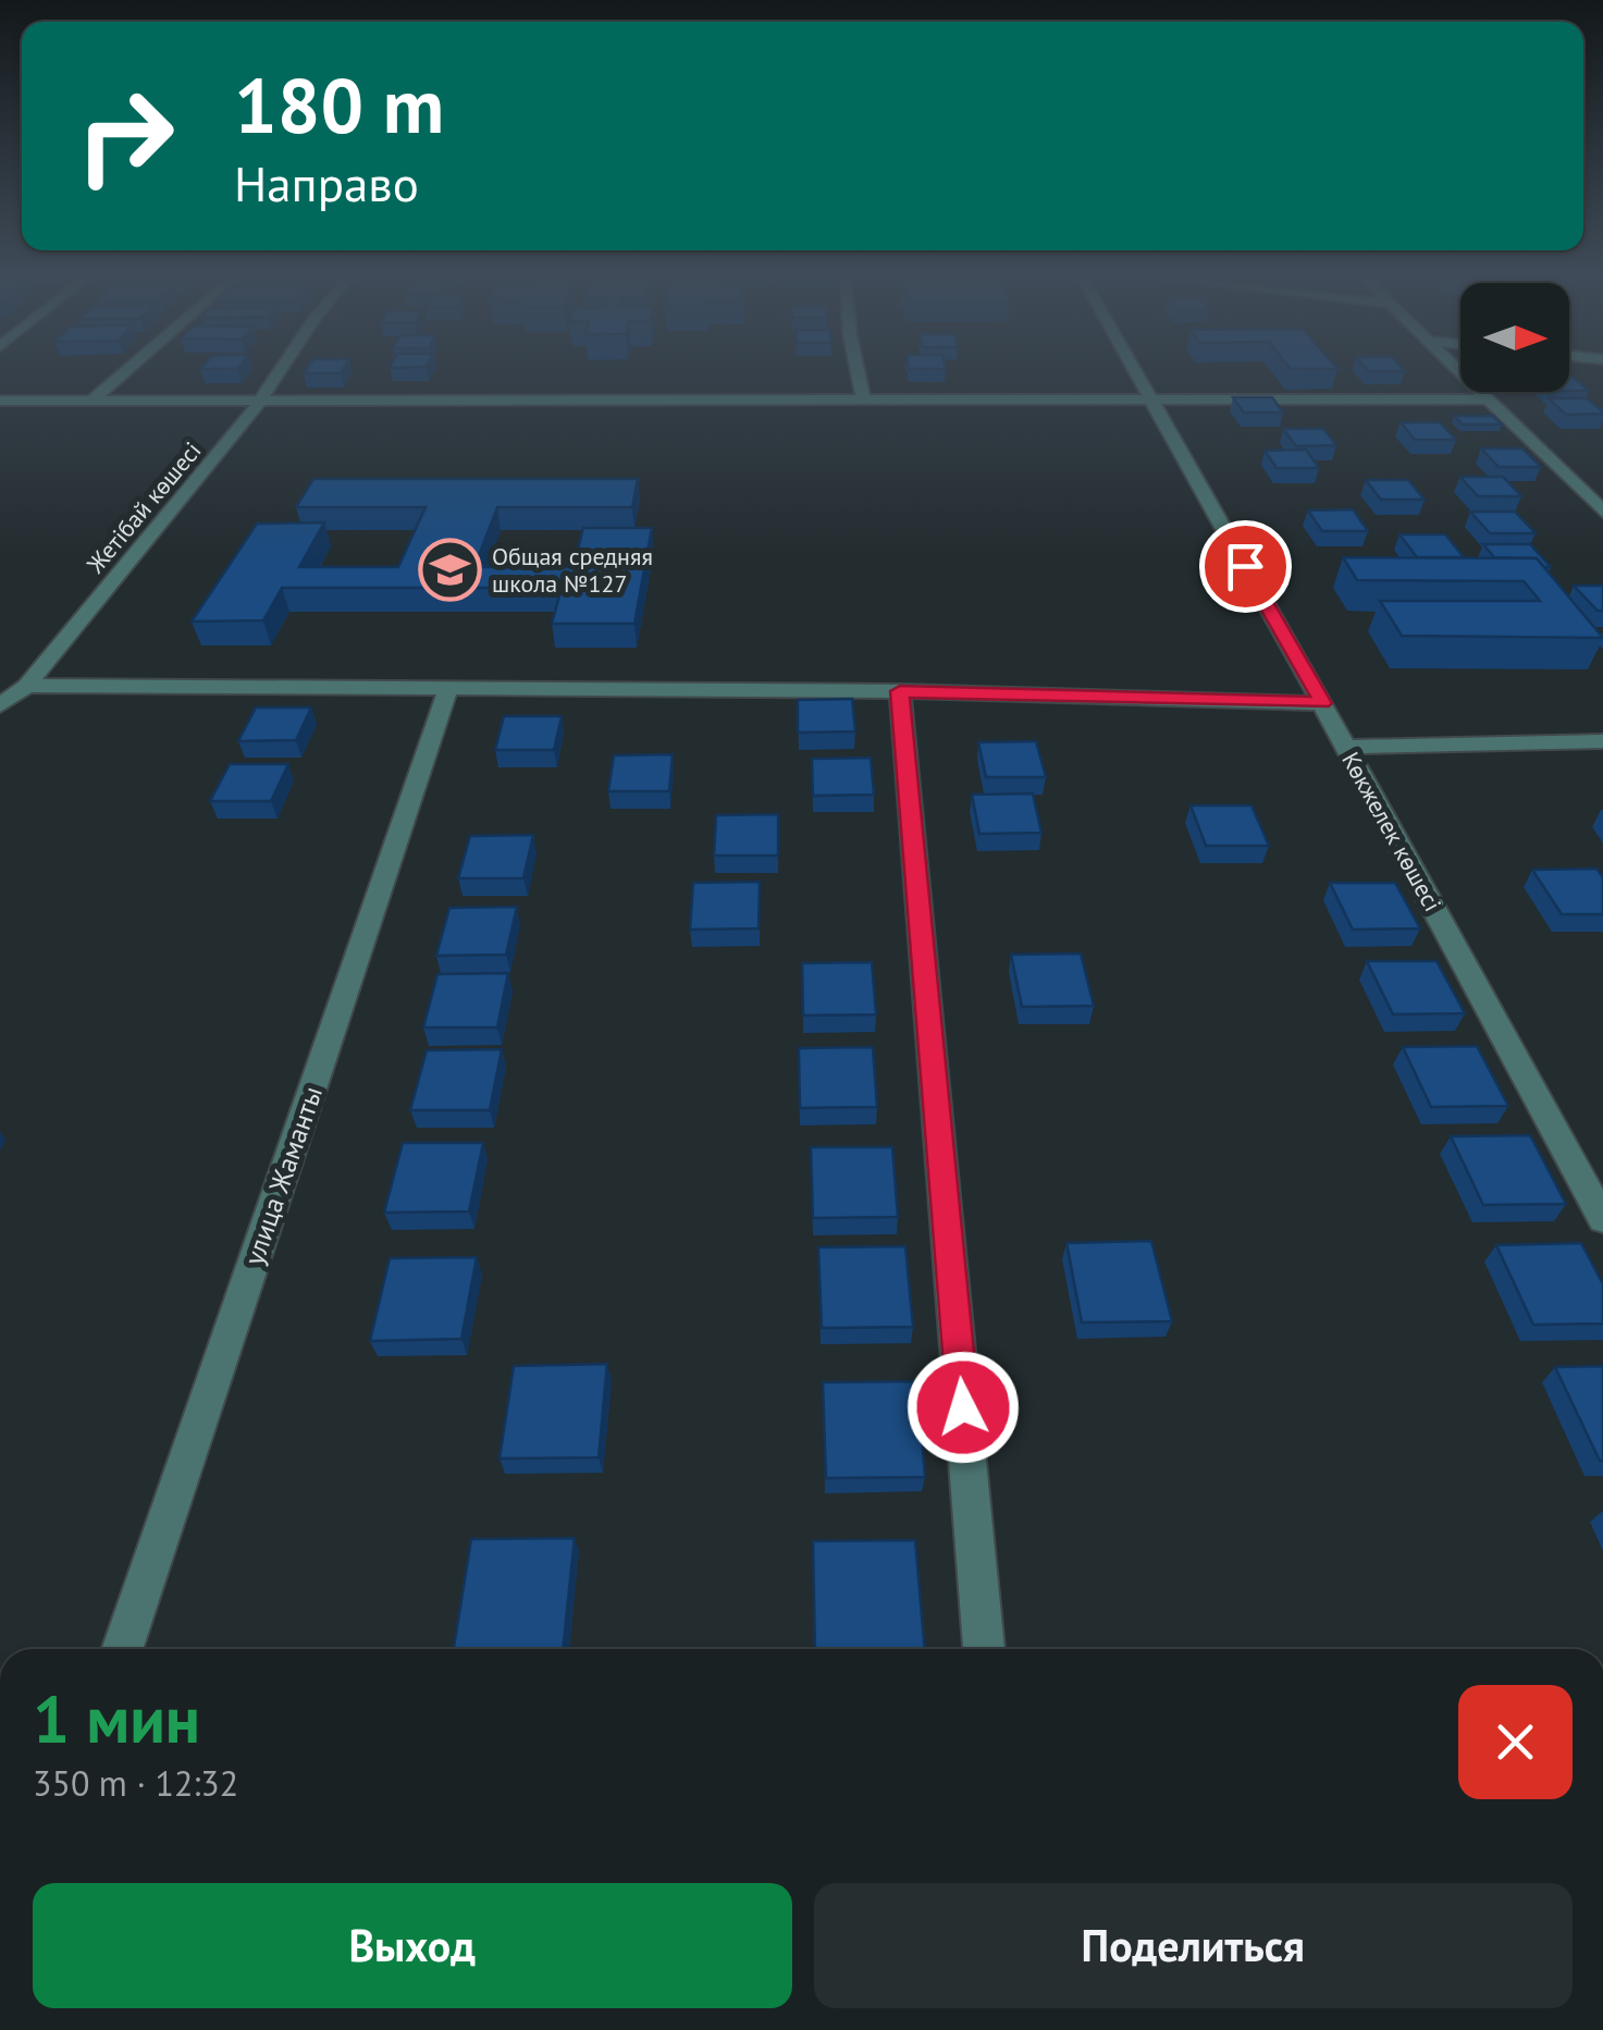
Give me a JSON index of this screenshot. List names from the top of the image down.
{
  "streets": {
    "street": ["Жетібай көшесі", "Көкжелек көшесі", "улица Жаманты"]
  },
  "places": {
    "school or university": ["Общая средняя школа №127"]
  },
  "north": "right",
  "page": {
    "turn": ["180 m", "Направо"],
    "heading": ["1 мин", "350 m · 12:32"],
    "buttons": ["Выход", "Поделиться"]
  }
}
